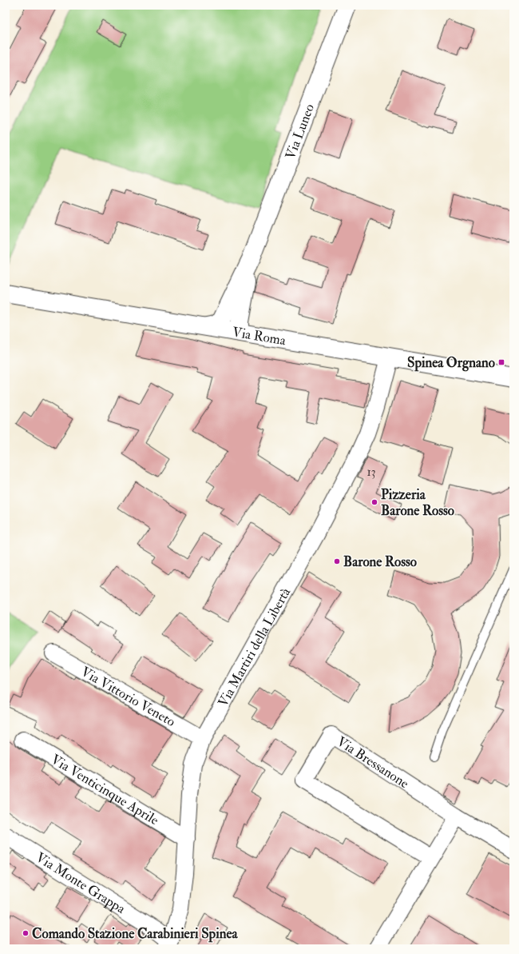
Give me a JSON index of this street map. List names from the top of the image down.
{
  "streets": {
    "street": [
      "Via Luneo",
      "Via Roma",
      "Via Martiri della Libertà",
      "Via Vittorio Veneto",
      "Via Bressanone",
      "Via Venticinque Aprile",
      "Via Monte Grappa"
    ]
  },
  "crossings": [
    ["Via Luneo", "Via Roma"],
    ["Via Roma", "Via Martiri della Libertà"],
    ["Via Martiri della Libertà", "Via Vittorio Veneto"],
    ["Via Martiri della Libertà", "Via Venticinque Aprile"],
    ["Via Martiri della Libertà", "Via Monte Grappa"]
  ],
  "places": {
    "transit": ["Spinea Orgnano"],
    "other": ["Pizzeria Barone Rosso", "Barone Rosso", "Comando Stazione Carabinieri Spinea"]
  },
  "house_numbers": ["13"]
}
